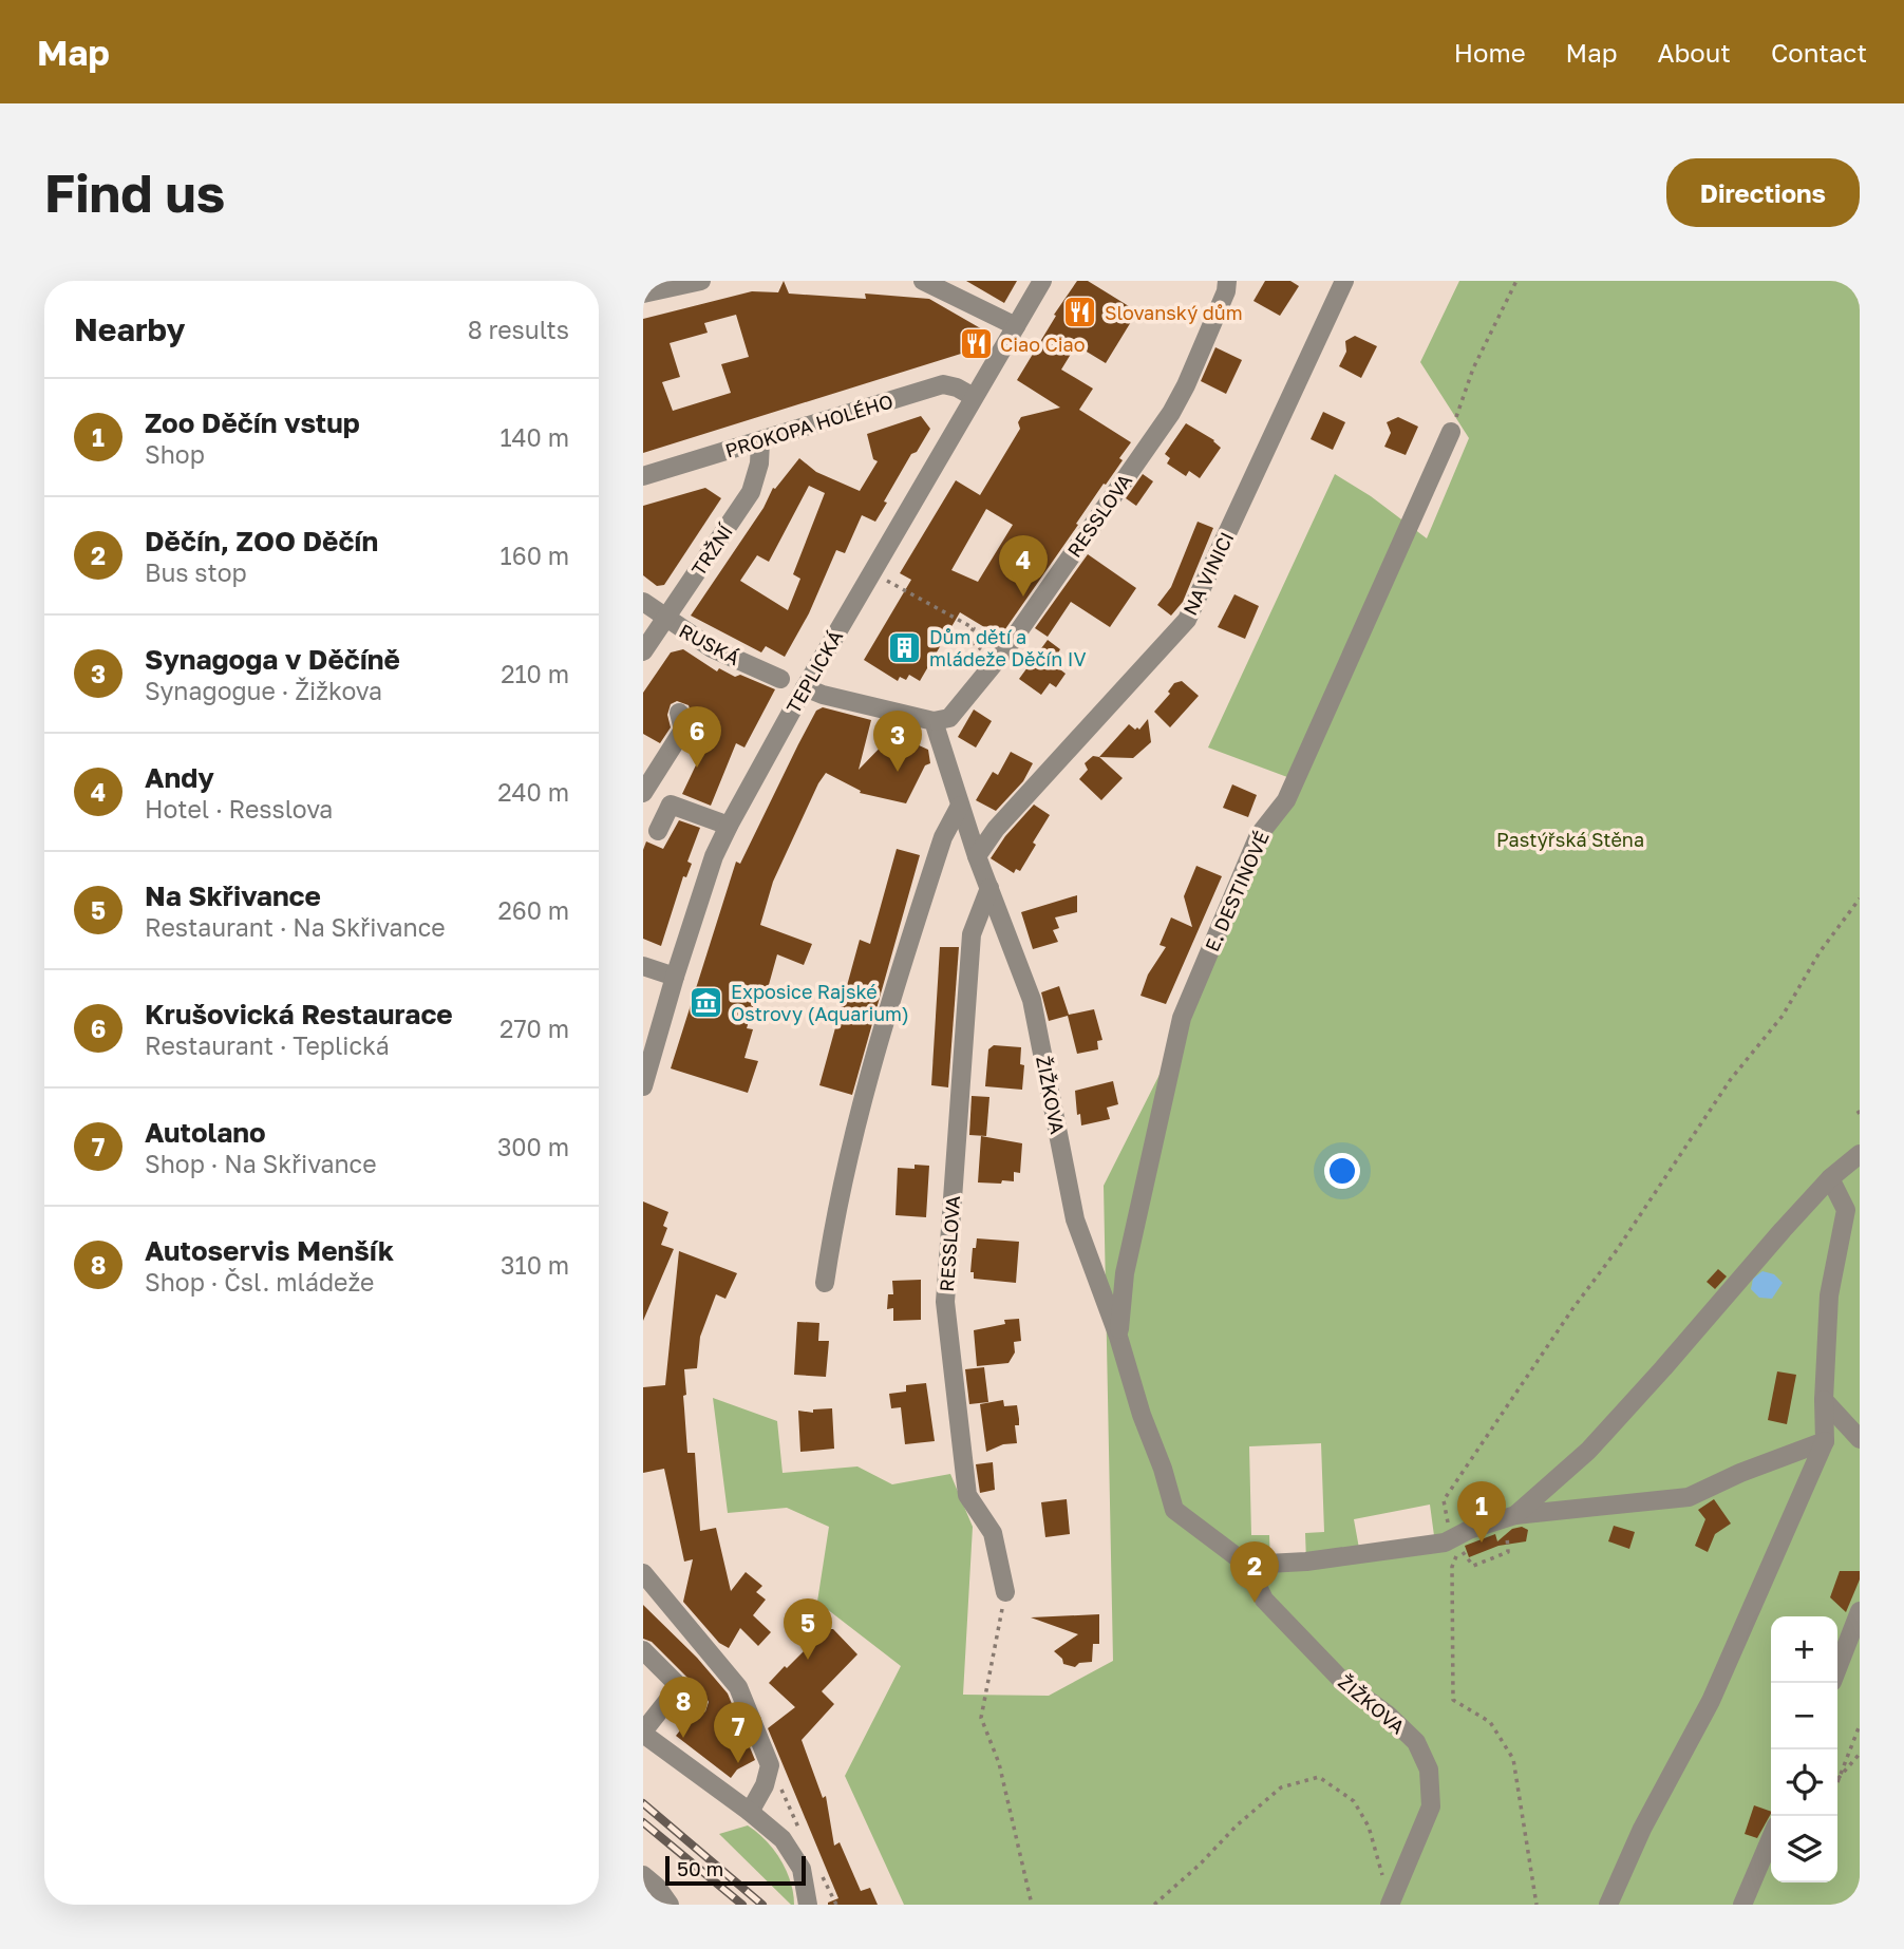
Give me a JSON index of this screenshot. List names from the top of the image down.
{
  "streets": {
    "street": [
      "PROKOPA HOLÉHO",
      "RESSLOVA",
      "TRŽNÍ",
      "NA VINICI",
      "RUSKÁ",
      "TEPLICKÁ",
      "E. DESTINOVÉ",
      "ŽIŽKOVA"
    ]
  },
  "crossings": [
    ["PROKOPA HOLÉHO", "TRŽNÍ"],
    ["PROKOPA HOLÉHO", "TEPLICKÁ"],
    ["RESSLOVA", "ŽIŽKOVA"],
    ["TRŽNÍ", "RUSKÁ"],
    ["NA VINICI", "ŽIŽKOVA"],
    ["E. DESTINOVÉ", "ŽIŽKOVA"]
  ],
  "parks": ["Pastýřská Stěna"],
  "places": {
    "restaurant": ["Slovanský dům", "Ciao Ciao"],
    "building": ["Dům dětí a mládeže Děčín IV"],
    "museum": ["Exposice Rajské Ostrovy (Aquarium)"]
  },
  "scale_bar": "50 m",
  "page": {
    "header": "Map",
    "nav": [
      "Home",
      "Map",
      "About",
      "Contact"
    ],
    "buttons": "Directions",
    "title": "Find us",
    "heading": ["Nearby", "8 results"],
    "list": [
      {
        "mark": "1",
        "name": "Zoo Děčín vstup",
        "note": "Shop",
        "value": "140 m"
      },
      {
        "mark": "2",
        "name": "Děčín, ZOO Děčín",
        "note": "Bus stop",
        "value": "160 m"
      },
      {
        "mark": "3",
        "name": "Synagoga v Děčíně",
        "note": "Synagogue · Žižkova",
        "value": "210 m"
      },
      {
        "mark": "4",
        "name": "Andy",
        "note": "Hotel · Resslova",
        "value": "240 m"
      },
      {
        "mark": "5",
        "name": "Na Skřivance",
        "note": "Restaurant · Na Skřivance",
        "value": "260 m"
      },
      {
        "mark": "6",
        "name": "Krušovická Restaurace",
        "note": "Restaurant · Teplická",
        "value": "270 m"
      },
      {
        "mark": "7",
        "name": "Autolano",
        "note": "Shop · Na Skřivance",
        "value": "300 m"
      },
      {
        "mark": "8",
        "name": "Autoservis Menšík",
        "note": "Shop · Čsl. mládeže",
        "value": "310 m"
      }
    ],
    "pins": [
      "4",
      "6",
      "3",
      "1",
      "2",
      "5",
      "8",
      "7"
    ],
    "map_buttons": ["+", "−"],
    "scale": "50 m"
  }
}
